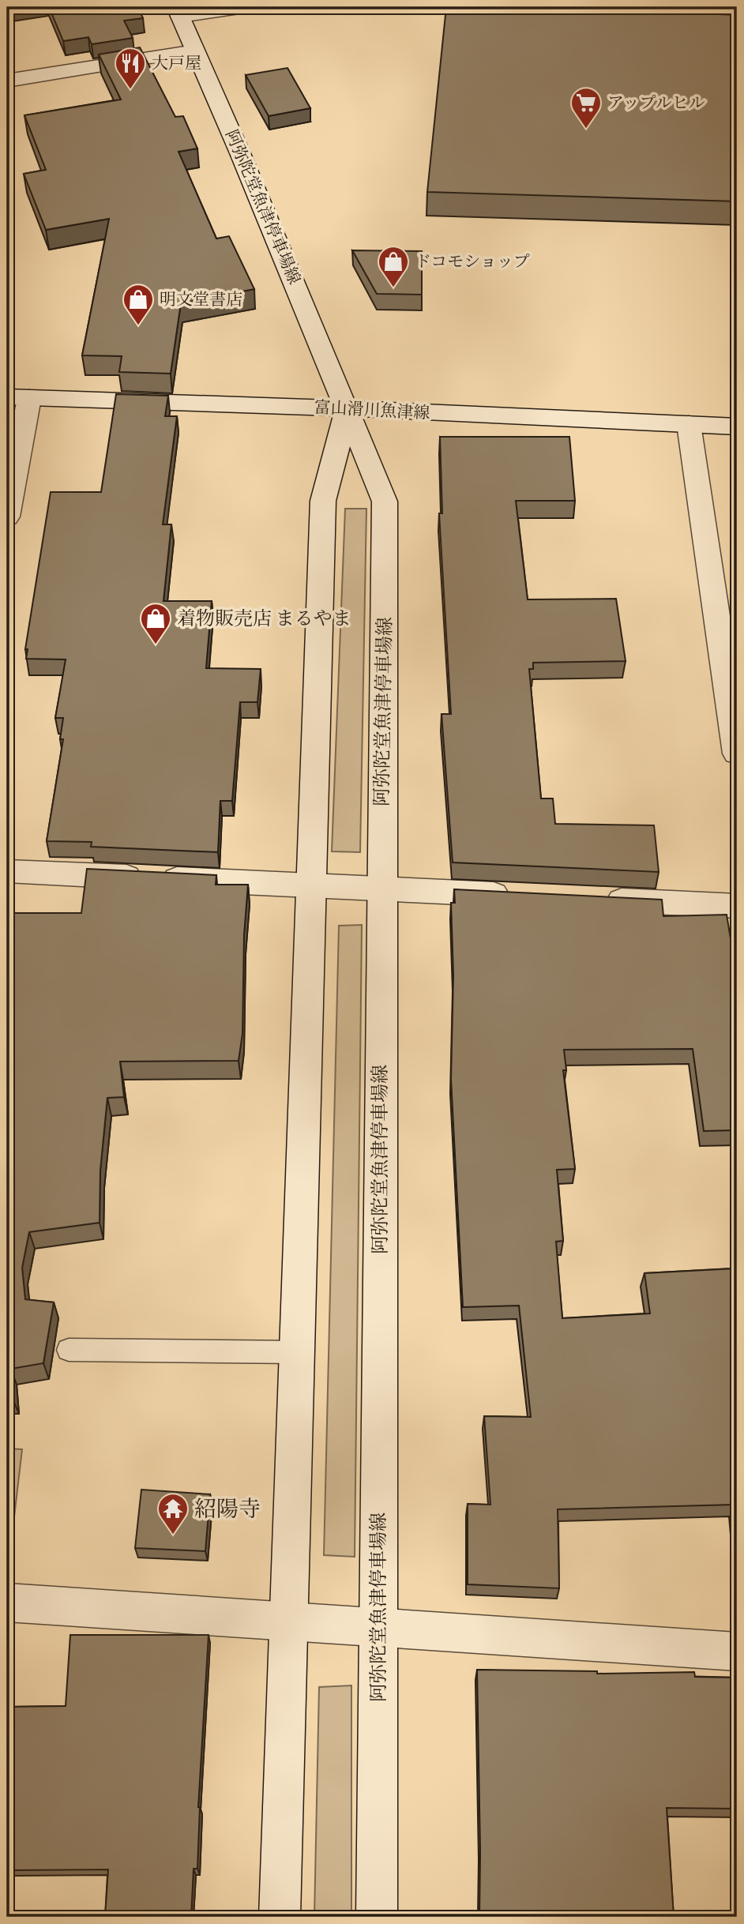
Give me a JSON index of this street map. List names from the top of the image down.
{
  "streets": {
    "main road": ["阿弥陀堂魚津停車場線", "富山滑川魚津線"]
  },
  "crossings": [
    ["阿弥陀堂魚津停車場線", "富山滑川魚津線"]
  ],
  "places": {
    "restaurant": ["大戸屋"],
    "supermarket": ["アップルヒル"],
    "shop": ["ドコモショップ", "明文堂書店", "着物販売店 まるやま"],
    "temple": ["紹陽寺"]
  }
}
